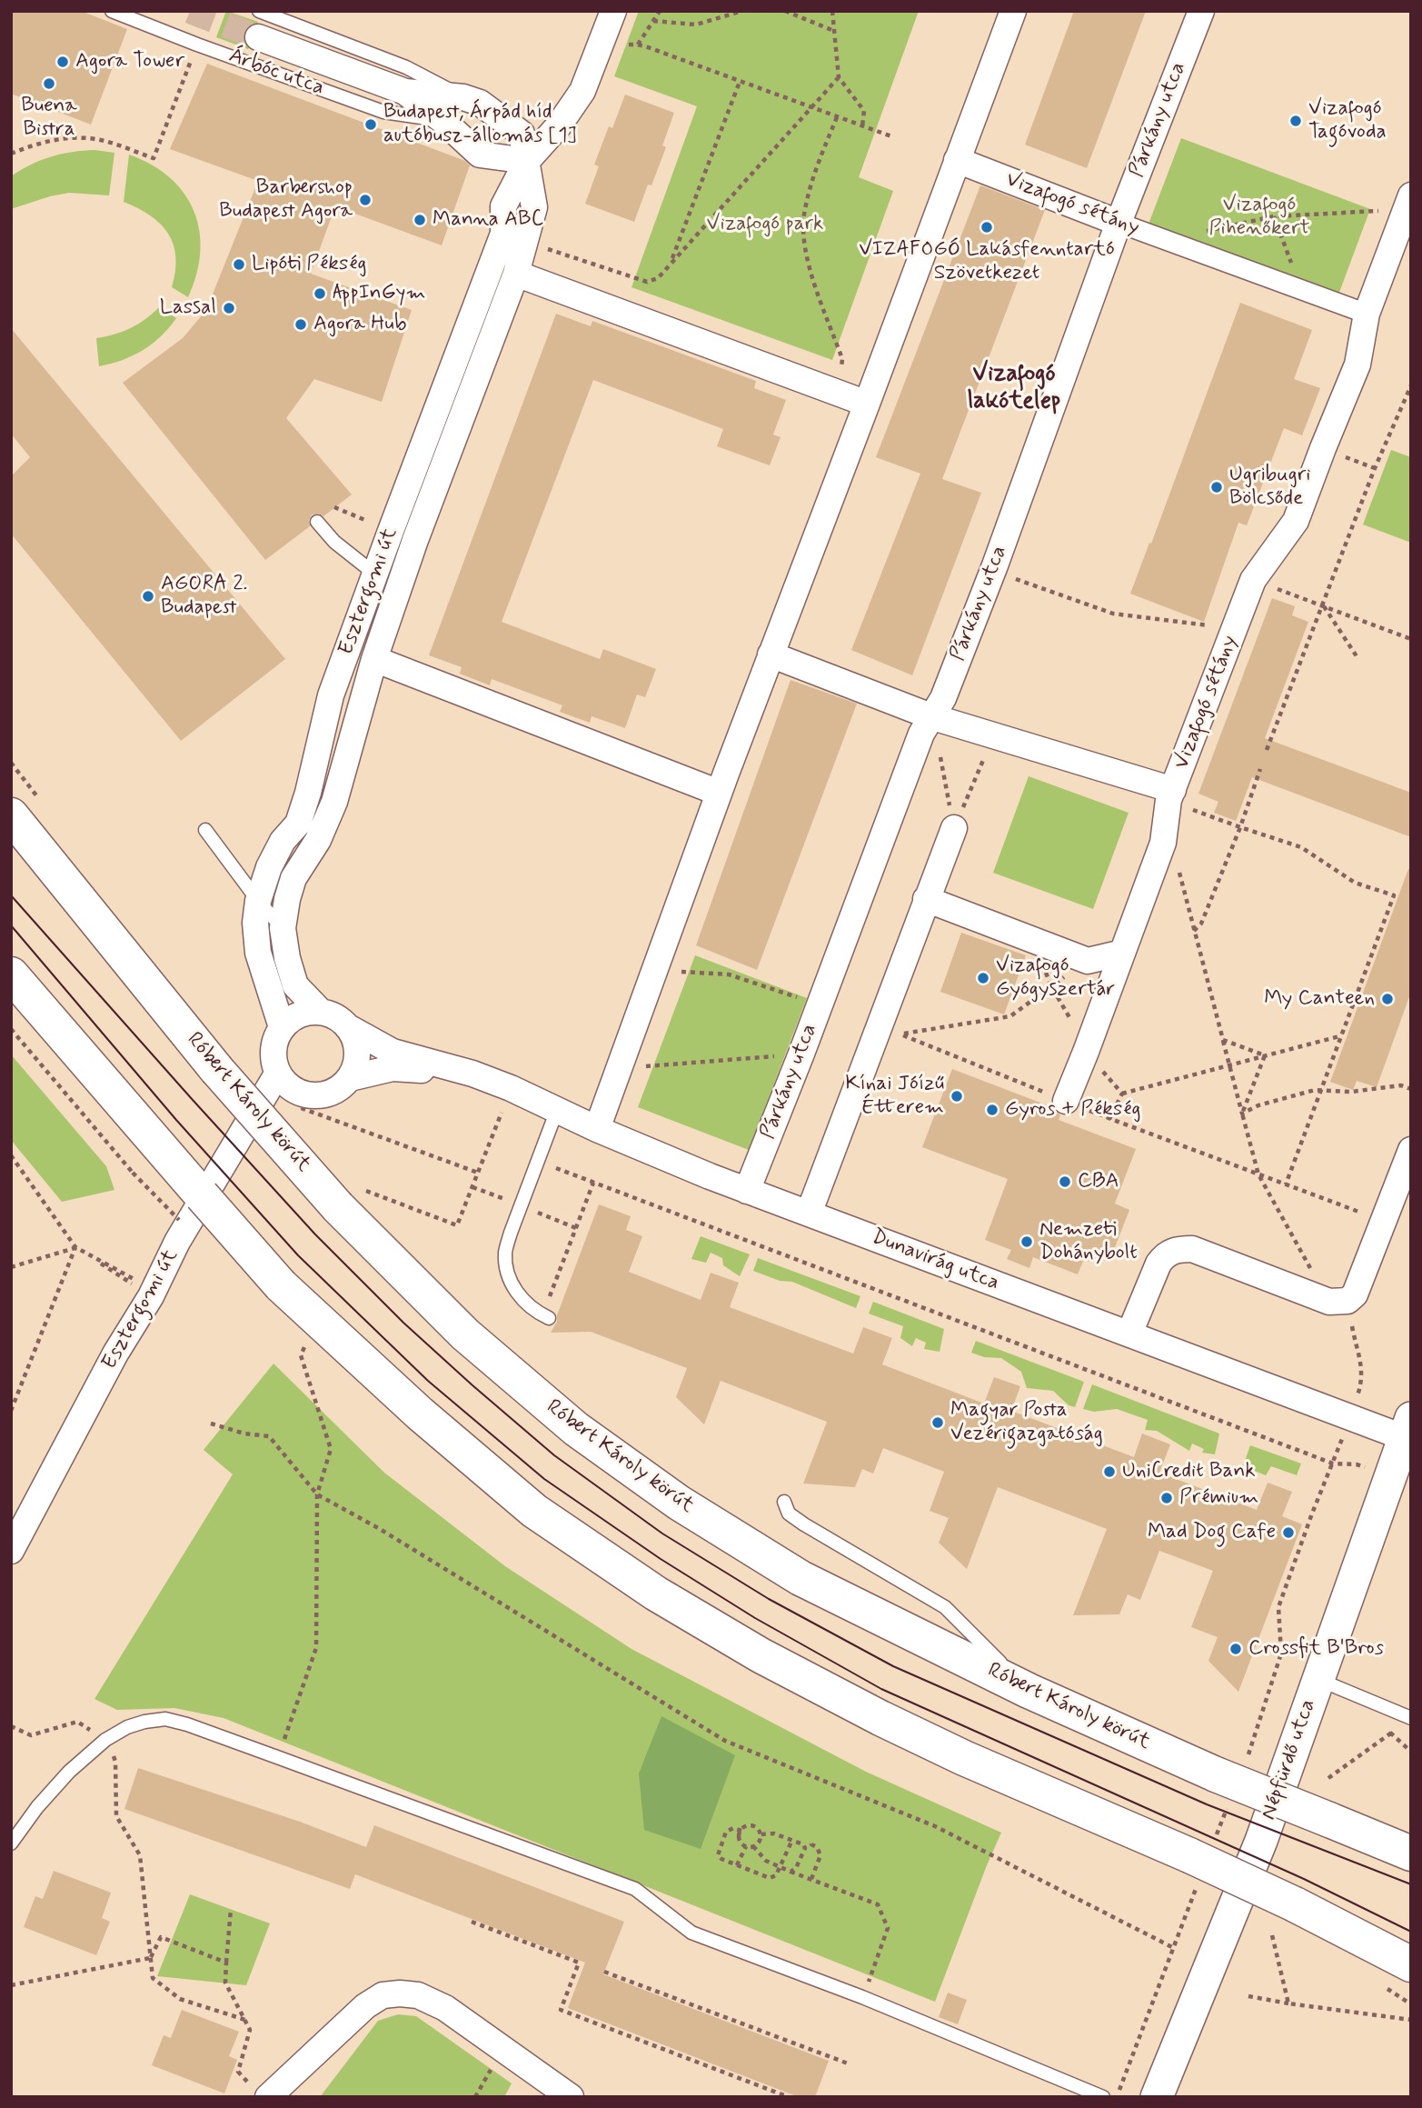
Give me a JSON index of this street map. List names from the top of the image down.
{
  "streets": {
    "main road": ["Róbert Károly körút"],
    "street": [
      "Árbóc utca",
      "Párkány utca",
      "Vizafogó sétány",
      "Esztergomi út",
      "Dunavirág utca",
      "Népfürdő utca"
    ]
  },
  "crossings": [
    ["Árbóc utca", "Esztergomi út"],
    ["Párkány utca", "Vizafogó sétány"],
    ["Párkány utca", "Dunavirág utca"],
    ["Esztergomi út", "Dunavirág utca"],
    ["Dunavirág utca", "Népfürdő utca"]
  ],
  "districts": ["Vizafogó lakótelep"],
  "parks": ["Vizafogó Pihenőkert", "Vizafogó park"],
  "places": [
    "Agora Tower",
    "Buena Bistra",
    "Vizafogó Tagóvoda",
    "Budapest, Árpád híd autóbusz-állomás [1]",
    "Barbershop Budapest Agora",
    "Manna ABC",
    "VIZAFOGÓ Lakásfenntartó Szövetkezet",
    "Lipóti Pékség",
    "AppInGym",
    "Lassal",
    "Agora Hub",
    "Ugribugri Bölcsőde",
    "AGORA 2. Budapest",
    "Vizafogó Gyógyszertár",
    "My Canteen",
    "Kínai Jóízű Étterem",
    "Gyros + Pékség",
    "CBA",
    "Nemzeti Dohánybolt",
    "Magyar Posta Vezérigazgatóság",
    "UniCredit Bank",
    "Prémium",
    "Mad Dog Cafe",
    "Crossfit B'Bros"
  ]
}
